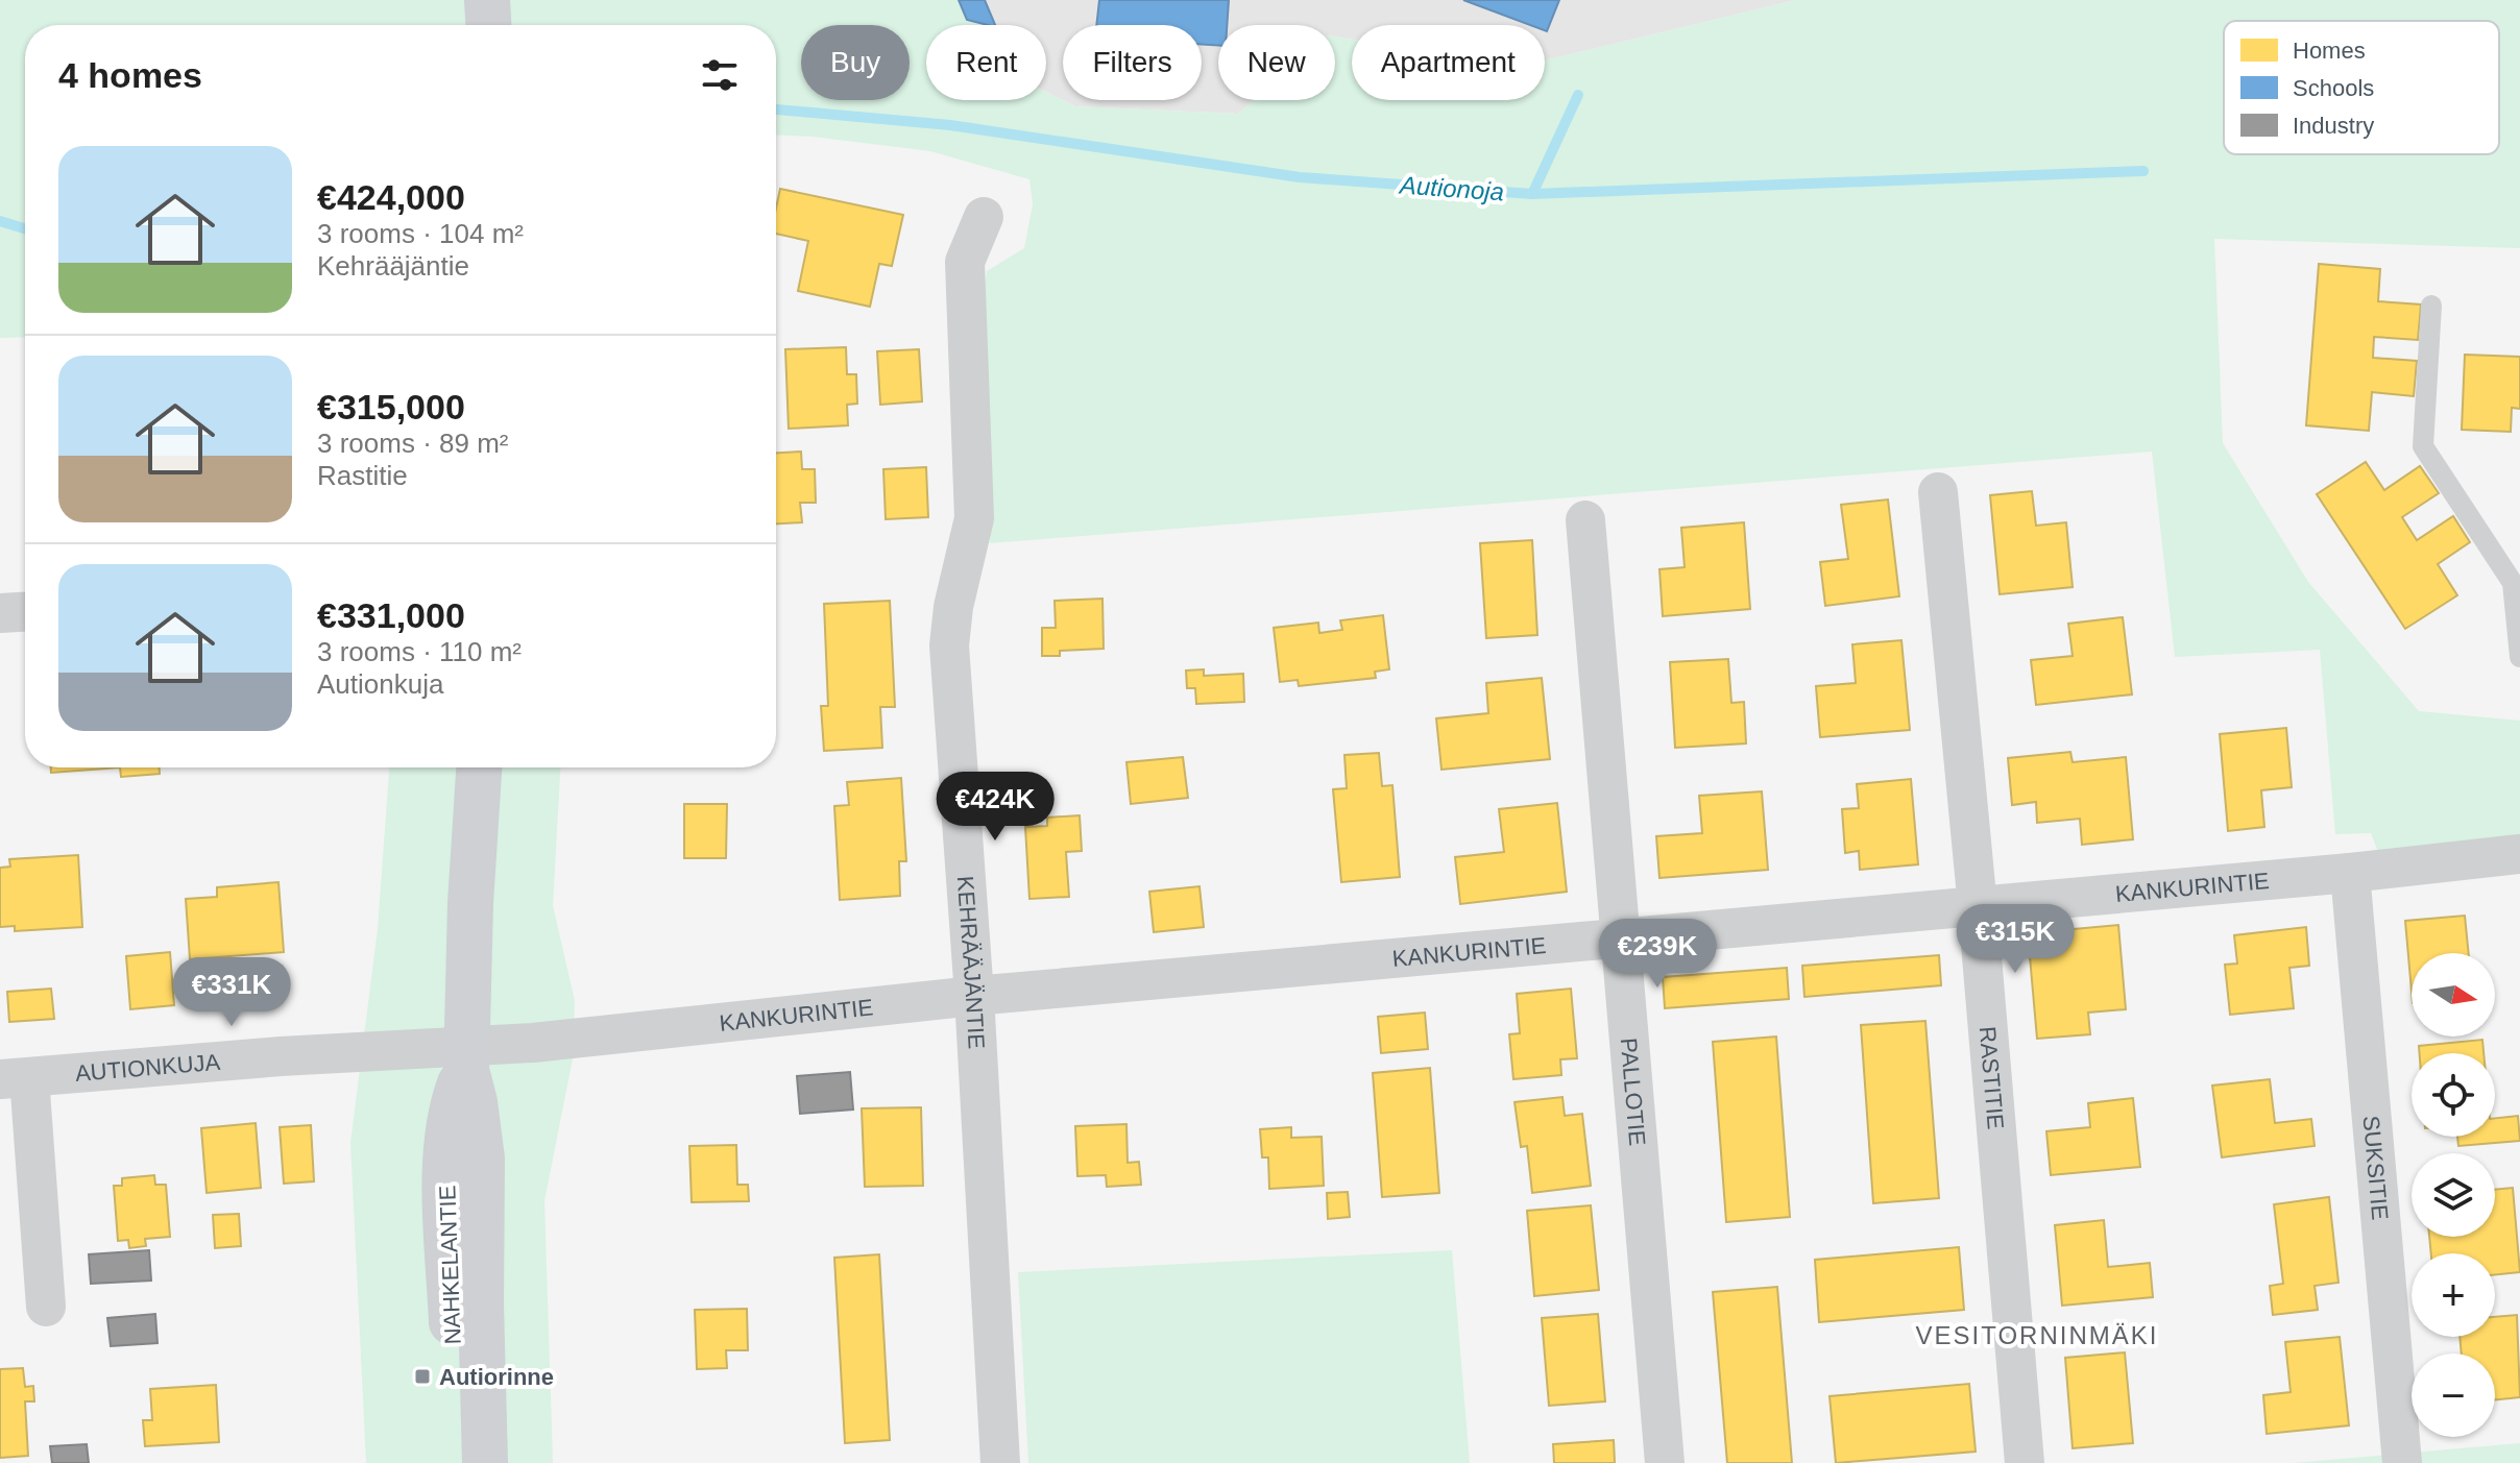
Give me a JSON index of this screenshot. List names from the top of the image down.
{
  "streets": {
    "main road": ["NAHKELANTIE"],
    "street": [
      "KANKURINTIE",
      "KEHRÄÄJÄNTIE",
      "AUTIONKUJA",
      "RASTITIE",
      "PALLOTIE",
      "SUKSITIE"
    ]
  },
  "crossings": [
    ["KANKURINTIE", "KEHRÄÄJÄNTIE"],
    ["KANKURINTIE", "AUTIONKUJA"],
    ["KANKURINTIE", "RASTITIE"],
    ["KANKURINTIE", "PALLOTIE"],
    ["KANKURINTIE", "SUKSITIE"],
    ["KANKURINTIE", "NAHKELANTIE"],
    ["AUTIONKUJA", "NAHKELANTIE"]
  ],
  "districts": ["VESITORNINMÄKI"],
  "water": ["Autionoja"],
  "places": {
    "transit": ["Autiorinne"]
  },
  "legend": ["Homes", "Schools", "Industry"],
  "north": "right",
  "page": {
    "chip": [
      "Buy",
      "Rent",
      "Filters",
      "New",
      "Apartment"
    ],
    "heading": "4 homes",
    "list": [
      {
        "name": "€424,000",
        "note": "3 rooms · 104 m² · Kehrääjäntie"
      },
      {
        "name": "€315,000",
        "note": "3 rooms · 89 m² · Rastitie"
      },
      {
        "name": "€331,000",
        "note": "3 rooms · 110 m² · Autionkuja"
      }
    ],
    "price": [
      "€424K",
      "€315K",
      "€239K",
      "€331K"
    ],
    "map_buttons": ["+", "−"]
  }
}
